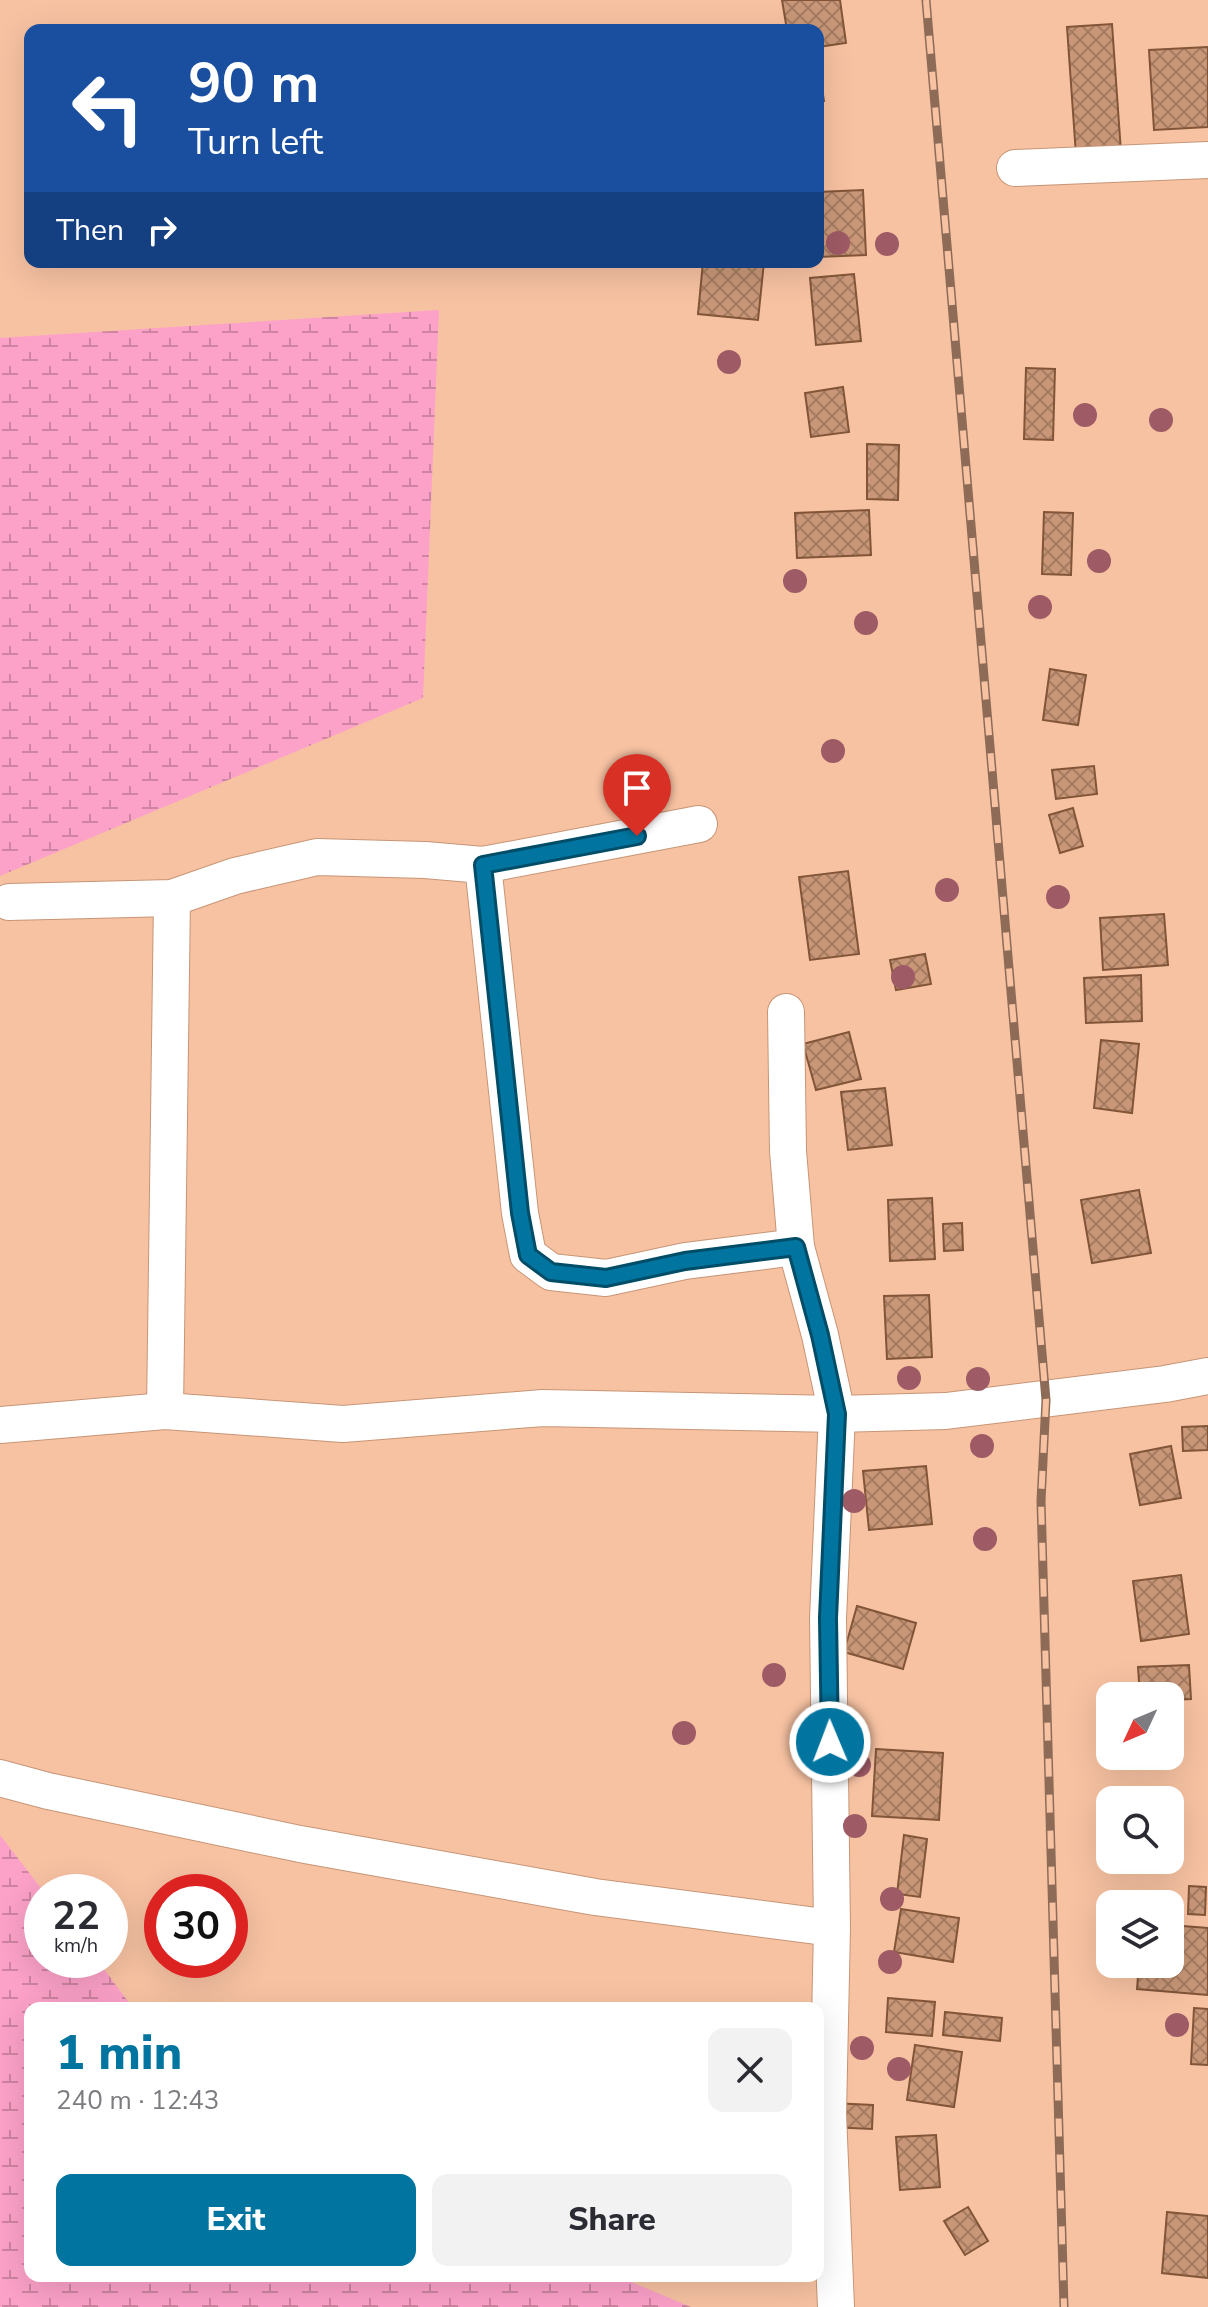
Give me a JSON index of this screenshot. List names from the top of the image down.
{
  "north": "bottom left",
  "page": {
    "turn": ["90 m", "Turn left"],
    "then": "Then",
    "speed": "22 km/h",
    "limit": "30",
    "heading": ["1 min", "240 m · 12:43"],
    "buttons": ["Exit", "Share"]
  }
}
